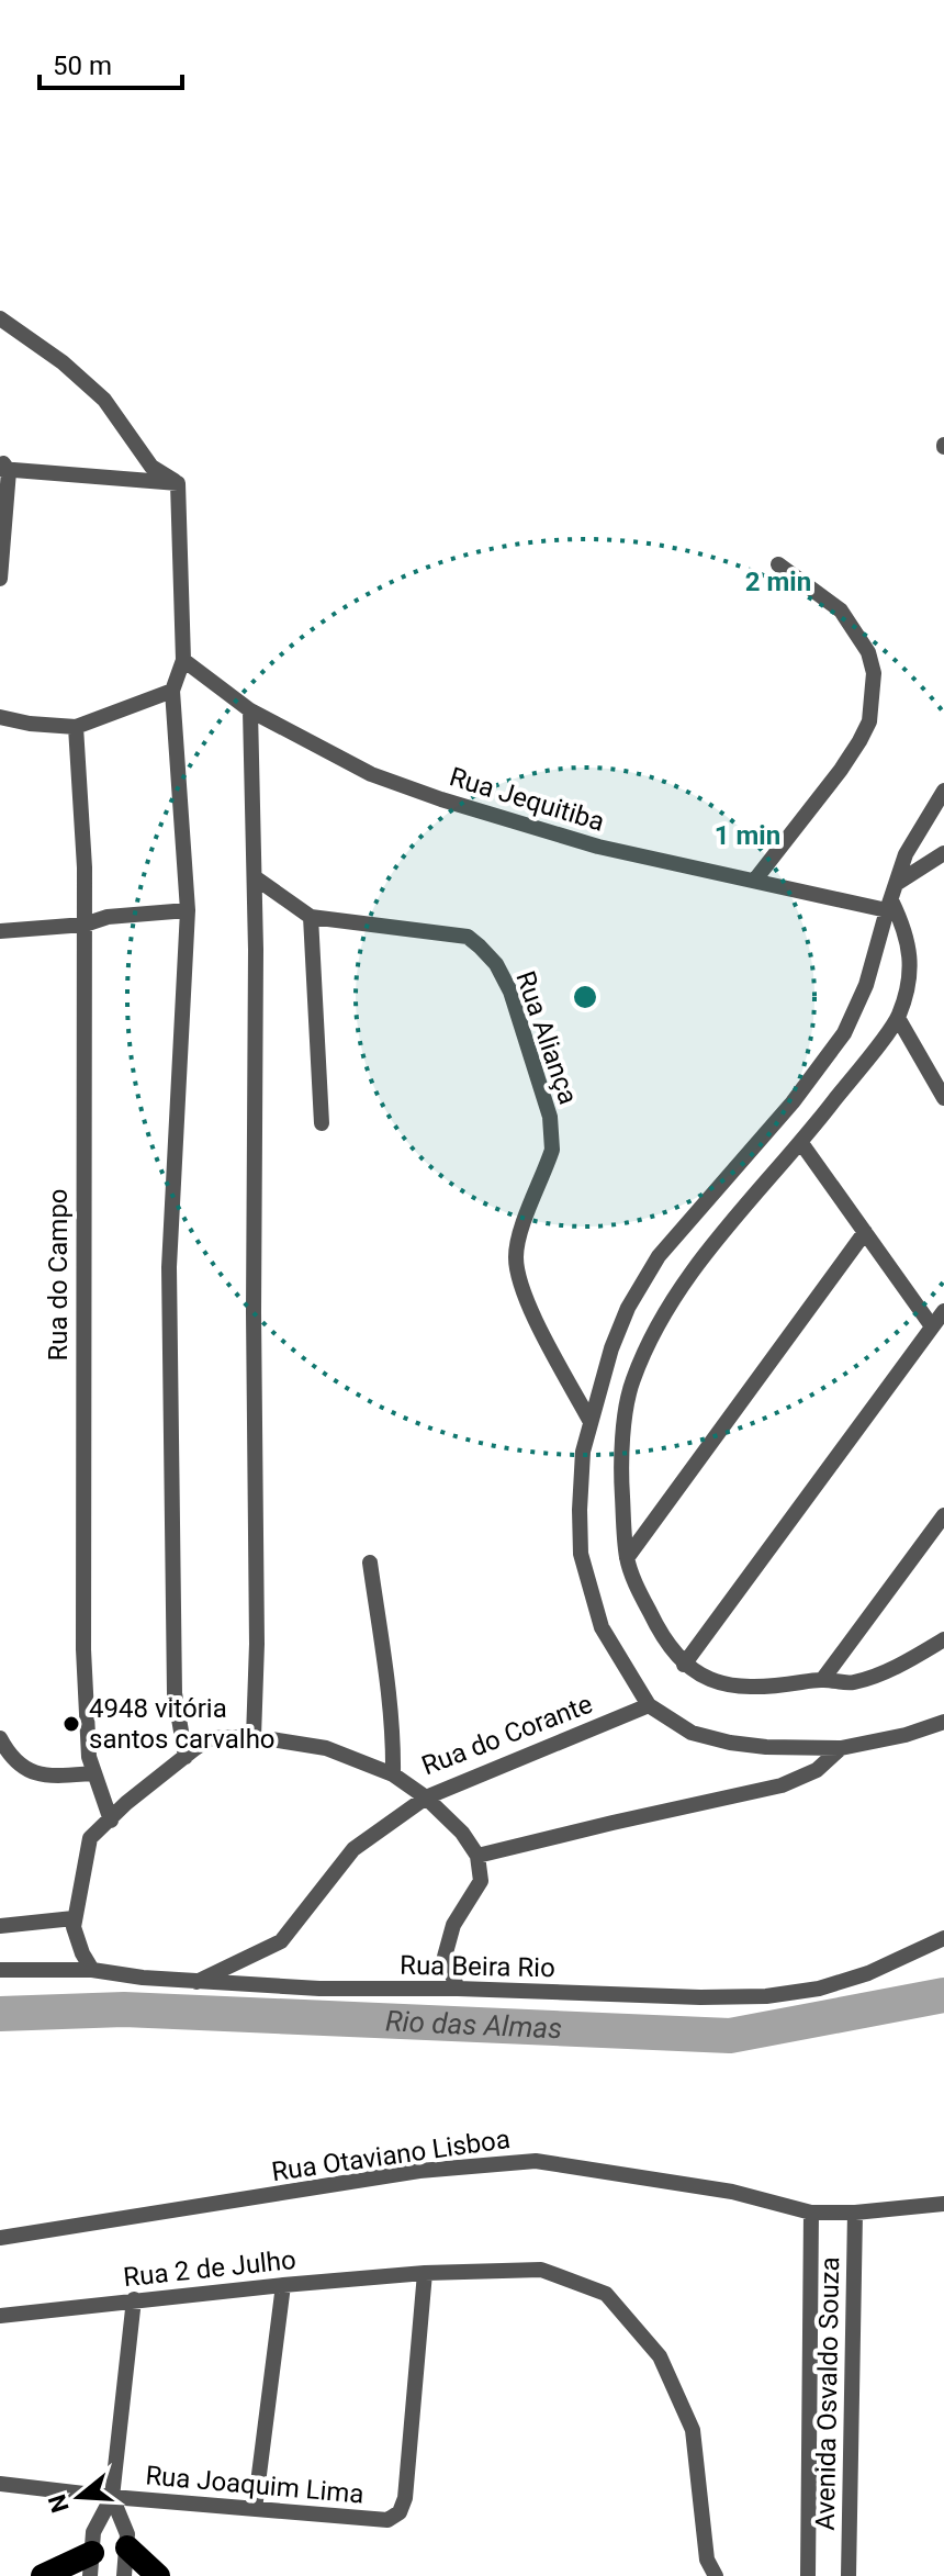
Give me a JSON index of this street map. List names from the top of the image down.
{
  "streets": {
    "street": [
      "Rua Jequitiba",
      "Rua Aliança",
      "Rua do Campo",
      "Rua do Corante",
      "Rua Beira Rio",
      "Rua Otaviano Lisboa",
      "Rua 2 de Julho",
      "Avenida Osvaldo Souza",
      "Rua Joaquim Lima"
    ]
  },
  "crossings": [
    ["Rua do Campo", "Rua do Corante"],
    ["Rua do Corante", "Rua Beira Rio"],
    ["Rua Otaviano Lisboa", "Avenida Osvaldo Souza"],
    ["Rua 2 de Julho", "Rua Joaquim Lima"]
  ],
  "water": ["Rio das Almas"],
  "places": ["4948 vitória santos carvalho"],
  "scale_bar": "50 m",
  "north": "left",
  "rings": ["2 min", "1 min"]
}
